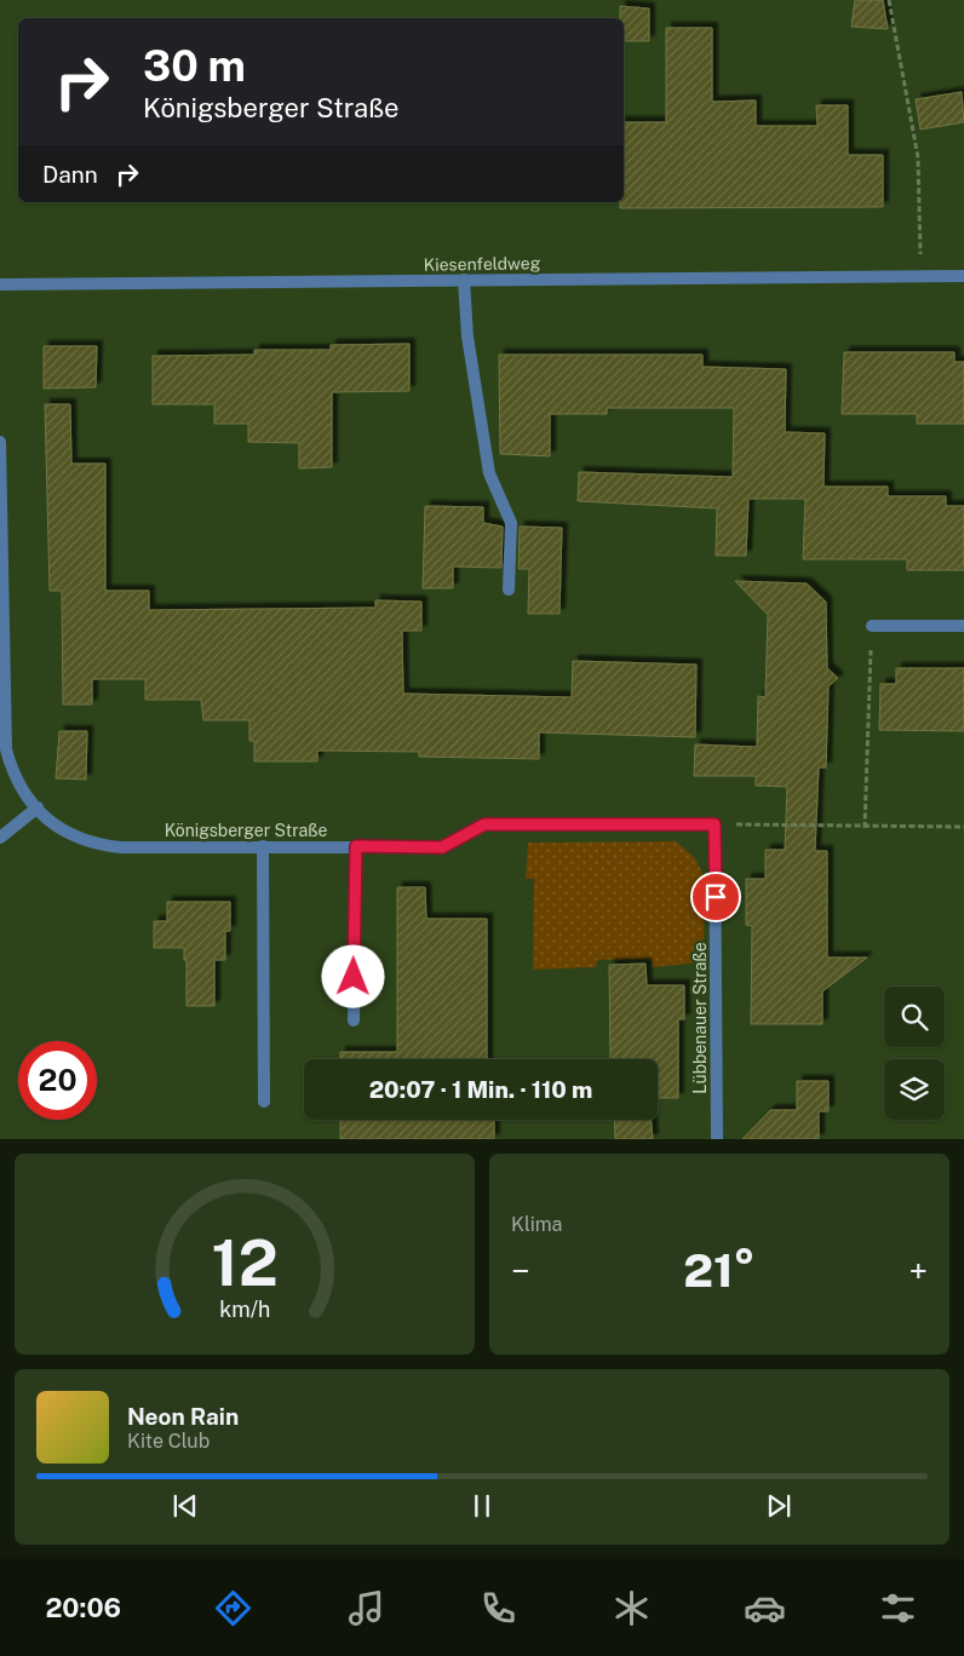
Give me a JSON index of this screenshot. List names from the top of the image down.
{
  "streets": {
    "street": ["Kiesenfeldweg", "Königsberger Straße", "Lübbenauer Straße"]
  },
  "crossings": [
    ["Königsberger Straße", "Lübbenauer Straße"]
  ],
  "page": {
    "turn": ["30 m", "Königsberger Straße"],
    "then": "Dann",
    "limit": "20",
    "trip": "20:07 · 1 Min. · 110 m",
    "tile": "Klima",
    "heat": ["−", "21°", "+"],
    "song": ["Neon Rain", "Kite Club"],
    "tabs": "20:06",
    "gauge": ["12", "km/h"]
  }
}
